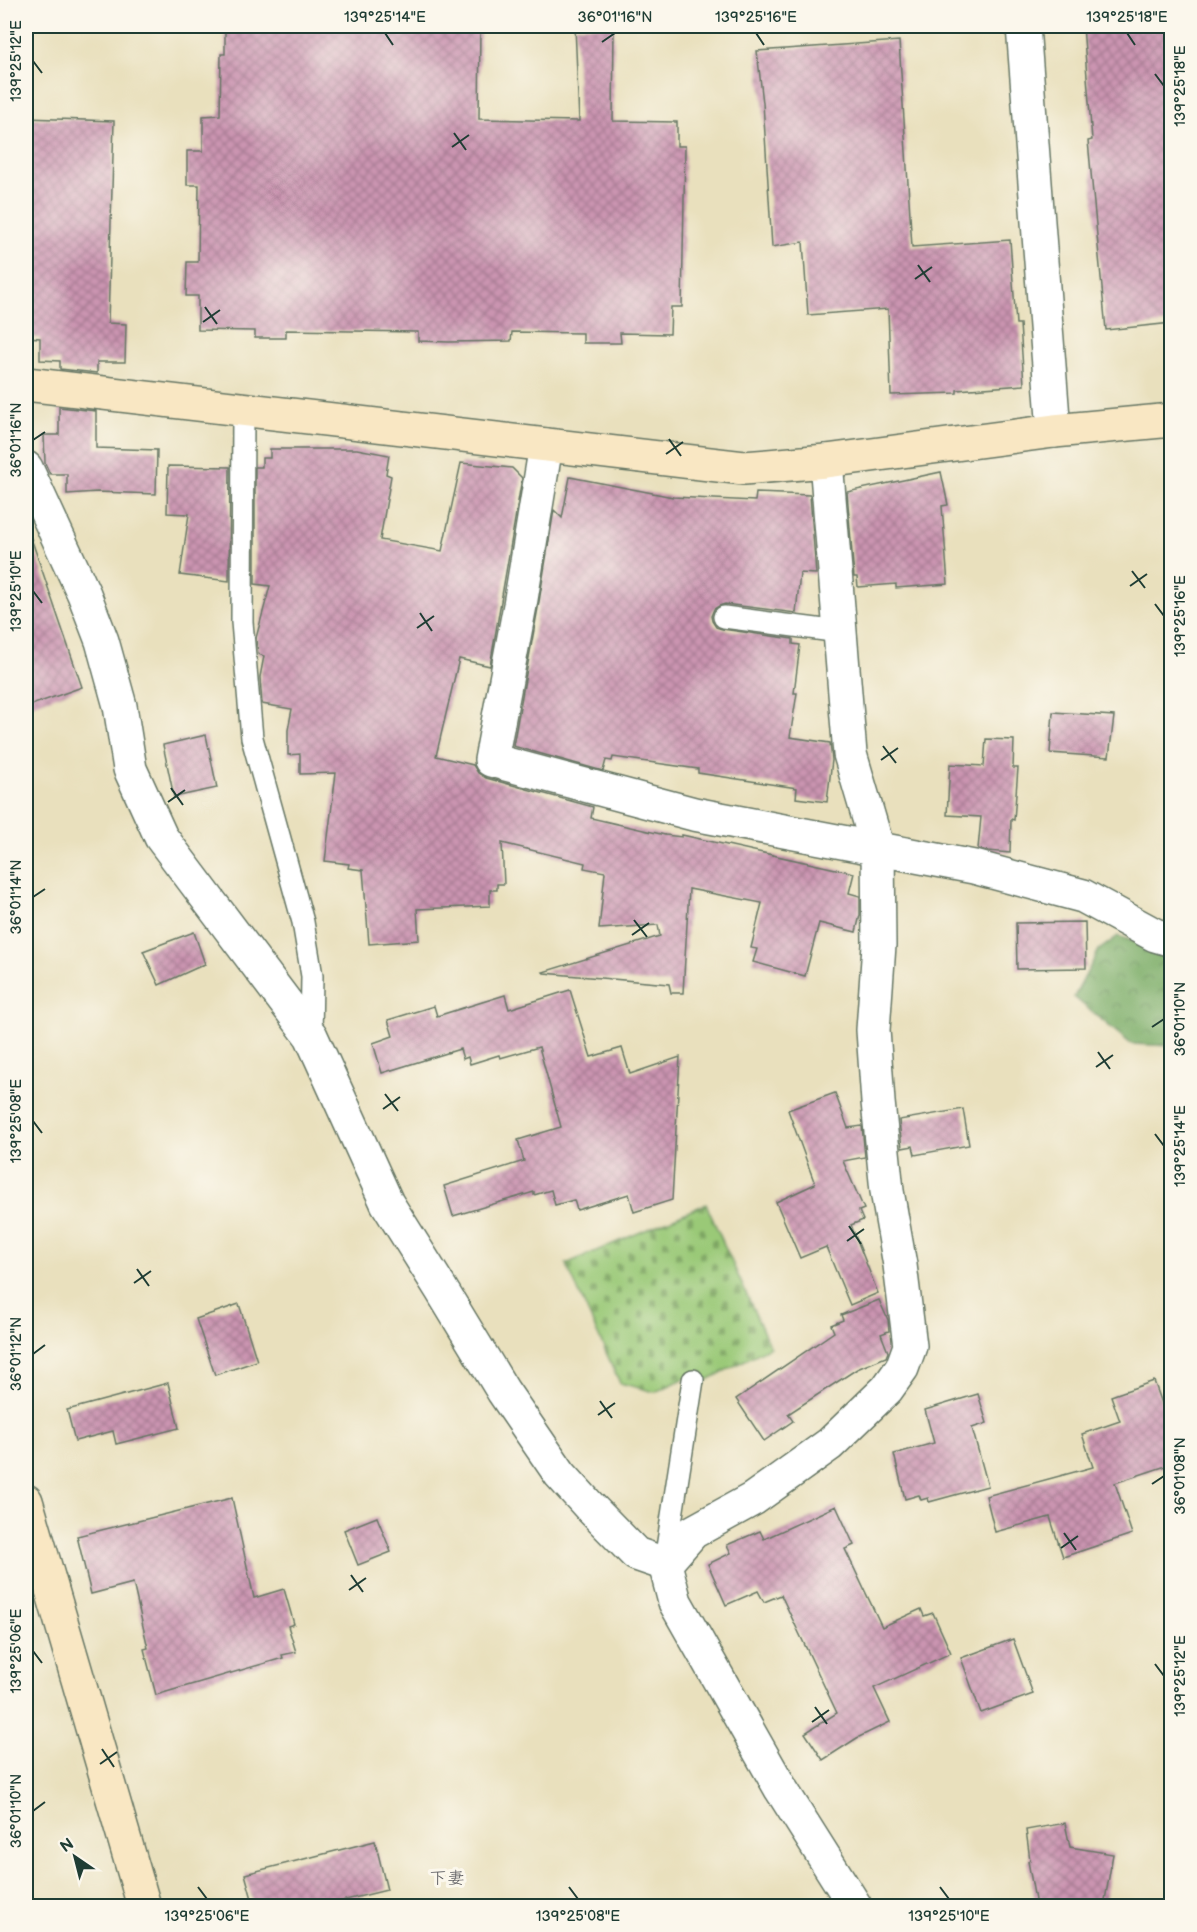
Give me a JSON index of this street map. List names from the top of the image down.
{
  "districts": ["下妻"],
  "north": "top left",
  "coordinates": [
    "139°25'14\"E",
    "36°01'16\"N",
    "139°25'16\"E",
    "139°25'18\"E",
    "139°25'12\"E",
    "139°25'10\"E",
    "36°01'14\"N",
    "36°01'10\"N",
    "139°25'08\"E",
    "36°01'12\"N",
    "36°01'08\"N",
    "139°25'06\"E"
  ]
}
